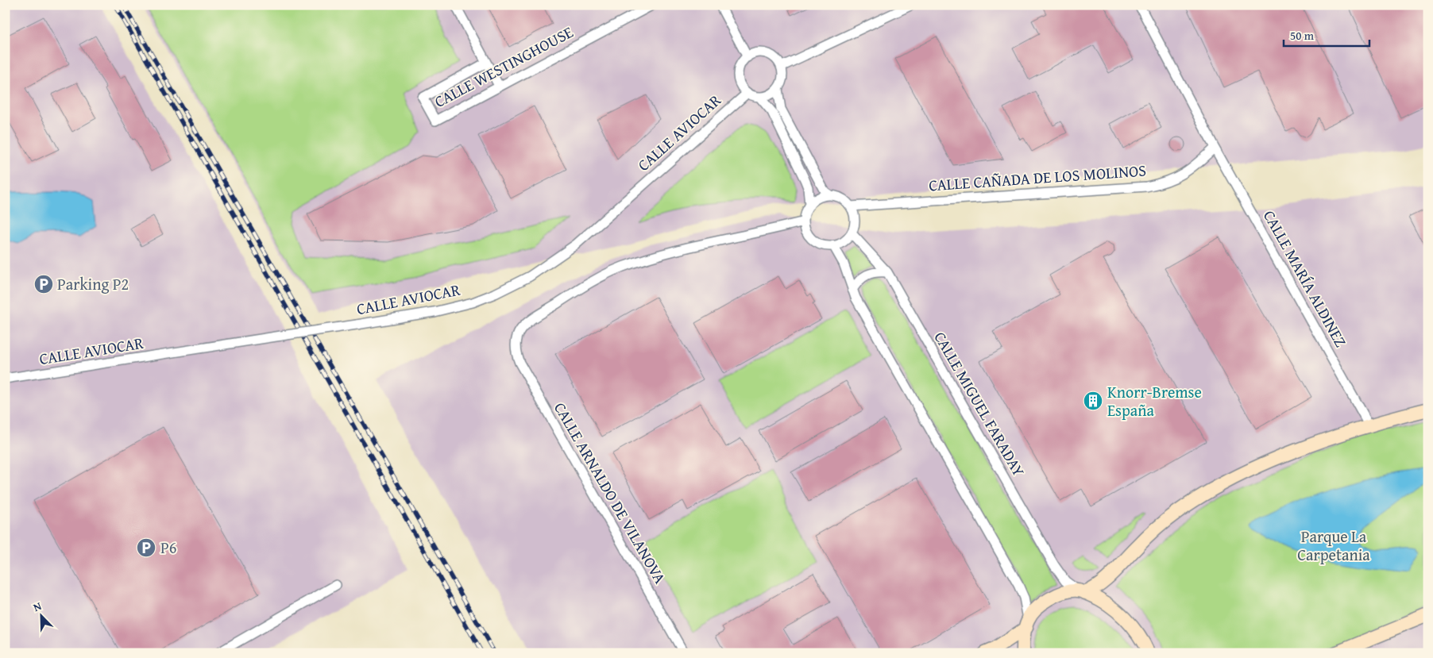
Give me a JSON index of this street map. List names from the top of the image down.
{
  "streets": {
    "street": [
      "CALLE WESTINGHOUSE",
      "CALLE AVIOCAR",
      "CALLE CAÑADA DE LOS MOLINOS",
      "CALLE MARÍA ALDINEZ",
      "CALLE MIGUEL FARADAY",
      "CALLE ARNALDO DE VILANOVA"
    ]
  },
  "crossings": [
    ["CALLE CAÑADA DE LOS MOLINOS", "CALLE MARÍA ALDINEZ"],
    ["CALLE CAÑADA DE LOS MOLINOS", "CALLE MIGUEL FARADAY"],
    ["CALLE CAÑADA DE LOS MOLINOS", "CALLE ARNALDO DE VILANOVA"],
    ["CALLE MIGUEL FARADAY", "CALLE ARNALDO DE VILANOVA"]
  ],
  "parks": ["Parque La Carpetania"],
  "places": {
    "parking": ["Parking P2", "P6"],
    "building": ["Knorr-Bremse España"]
  },
  "scale_bar": "50 m",
  "north": "top left"
}
